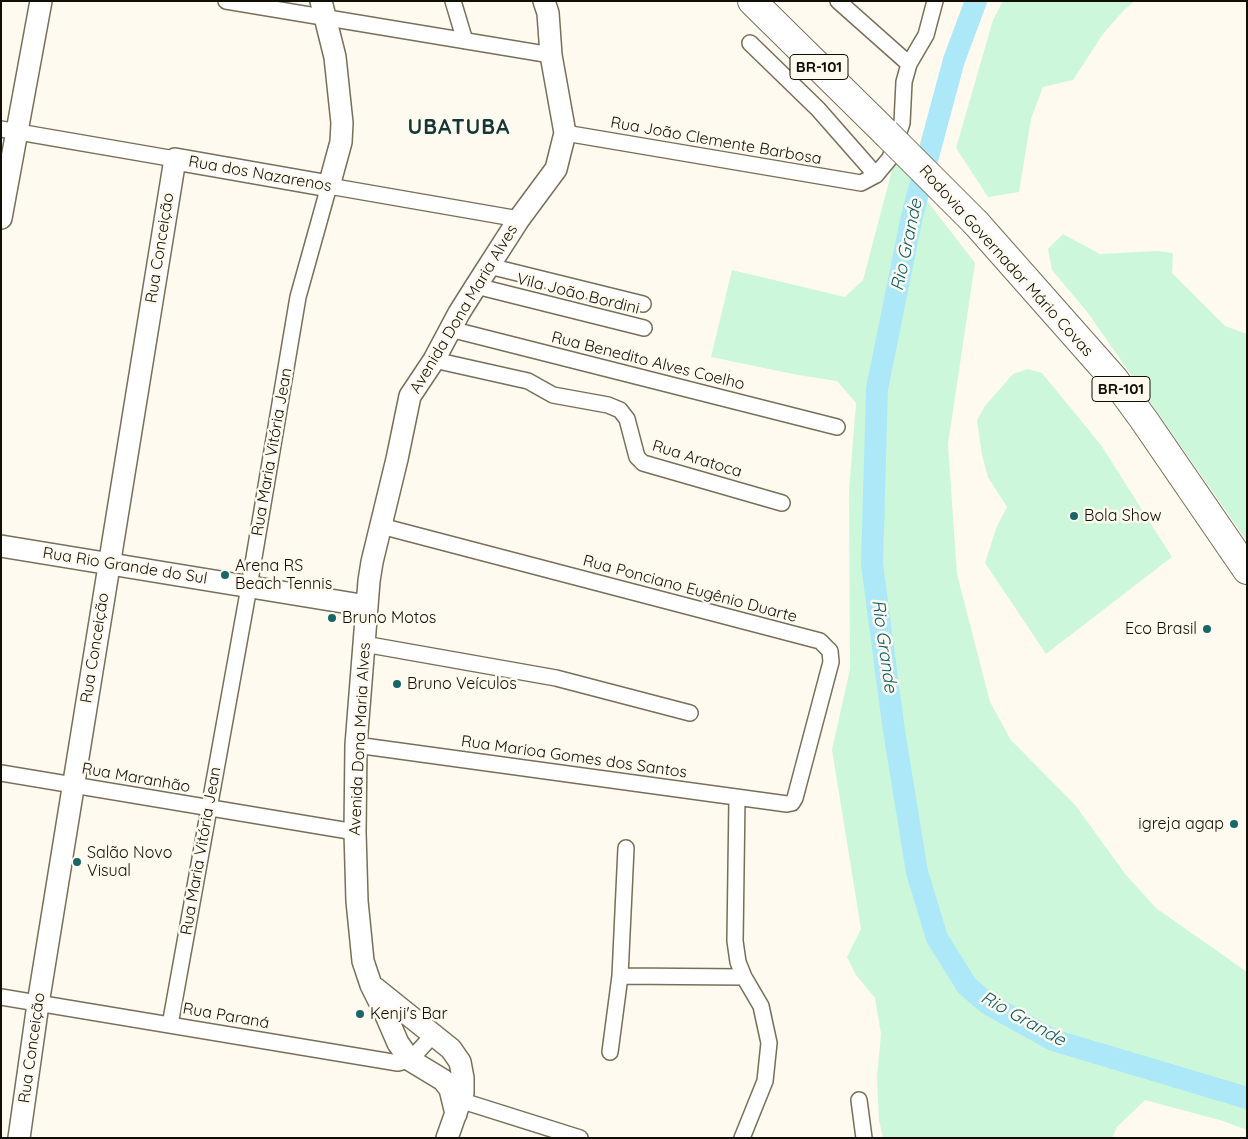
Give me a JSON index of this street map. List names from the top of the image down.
{
  "streets": {
    "highway": ["BR-101", "Rodovia Governador Mário Covas"],
    "street": [
      "Rua João Clemente Barbosa",
      "Rua dos Nazarenos",
      "Rua Conceição",
      "Vila João Bordini",
      "Avenida Dona Maria Alves",
      "Rua Benedito Alves Coelho",
      "Rua Maria Vitória Jean",
      "Rua Aratoca",
      "Rua Rio Grande do Sul",
      "Rua Ponciano Eugênio Duarte",
      "Rua Marioa Gomes dos Santos",
      "Rua Maranhão",
      "Rua Paraná"
    ]
  },
  "crossings": [
    ["Rua João Clemente Barbosa", "Avenida Dona Maria Alves"],
    ["Rua dos Nazarenos", "Rua Conceição"],
    ["Rua dos Nazarenos", "Avenida Dona Maria Alves"],
    ["Rua dos Nazarenos", "Rua Maria Vitória Jean"],
    ["Rua Conceição", "Rua Rio Grande do Sul"],
    ["Rua Conceição", "Rua Maranhão"],
    ["Rua Conceição", "Rua Paraná"],
    ["Vila João Bordini", "Avenida Dona Maria Alves"],
    ["Avenida Dona Maria Alves", "Rua Benedito Alves Coelho"],
    ["Avenida Dona Maria Alves", "Rua Aratoca"],
    ["Avenida Dona Maria Alves", "Rua Rio Grande do Sul"],
    ["Avenida Dona Maria Alves", "Rua Ponciano Eugênio Duarte"],
    ["Avenida Dona Maria Alves", "Rua Marioa Gomes dos Santos"],
    ["Avenida Dona Maria Alves", "Rua Maranhão"],
    ["Avenida Dona Maria Alves", "Rua Paraná"],
    ["Rua Maria Vitória Jean", "Rua Rio Grande do Sul"],
    ["Rua Maria Vitória Jean", "Rua Maranhão"],
    ["Rua Maria Vitória Jean", "Rua Paraná"],
    ["Rua Ponciano Eugênio Duarte", "Rua Marioa Gomes dos Santos"]
  ],
  "districts": ["UBATUBA"],
  "water": ["Rio Grande"],
  "places": [
    "Bola Show",
    "Arena RS Beach Tennis",
    "Bruno Motos",
    "Eco Brasil",
    "Bruno Veículos",
    "igreja agap",
    "Salão Novo Visual",
    "Kenji's Bar"
  ]
}
